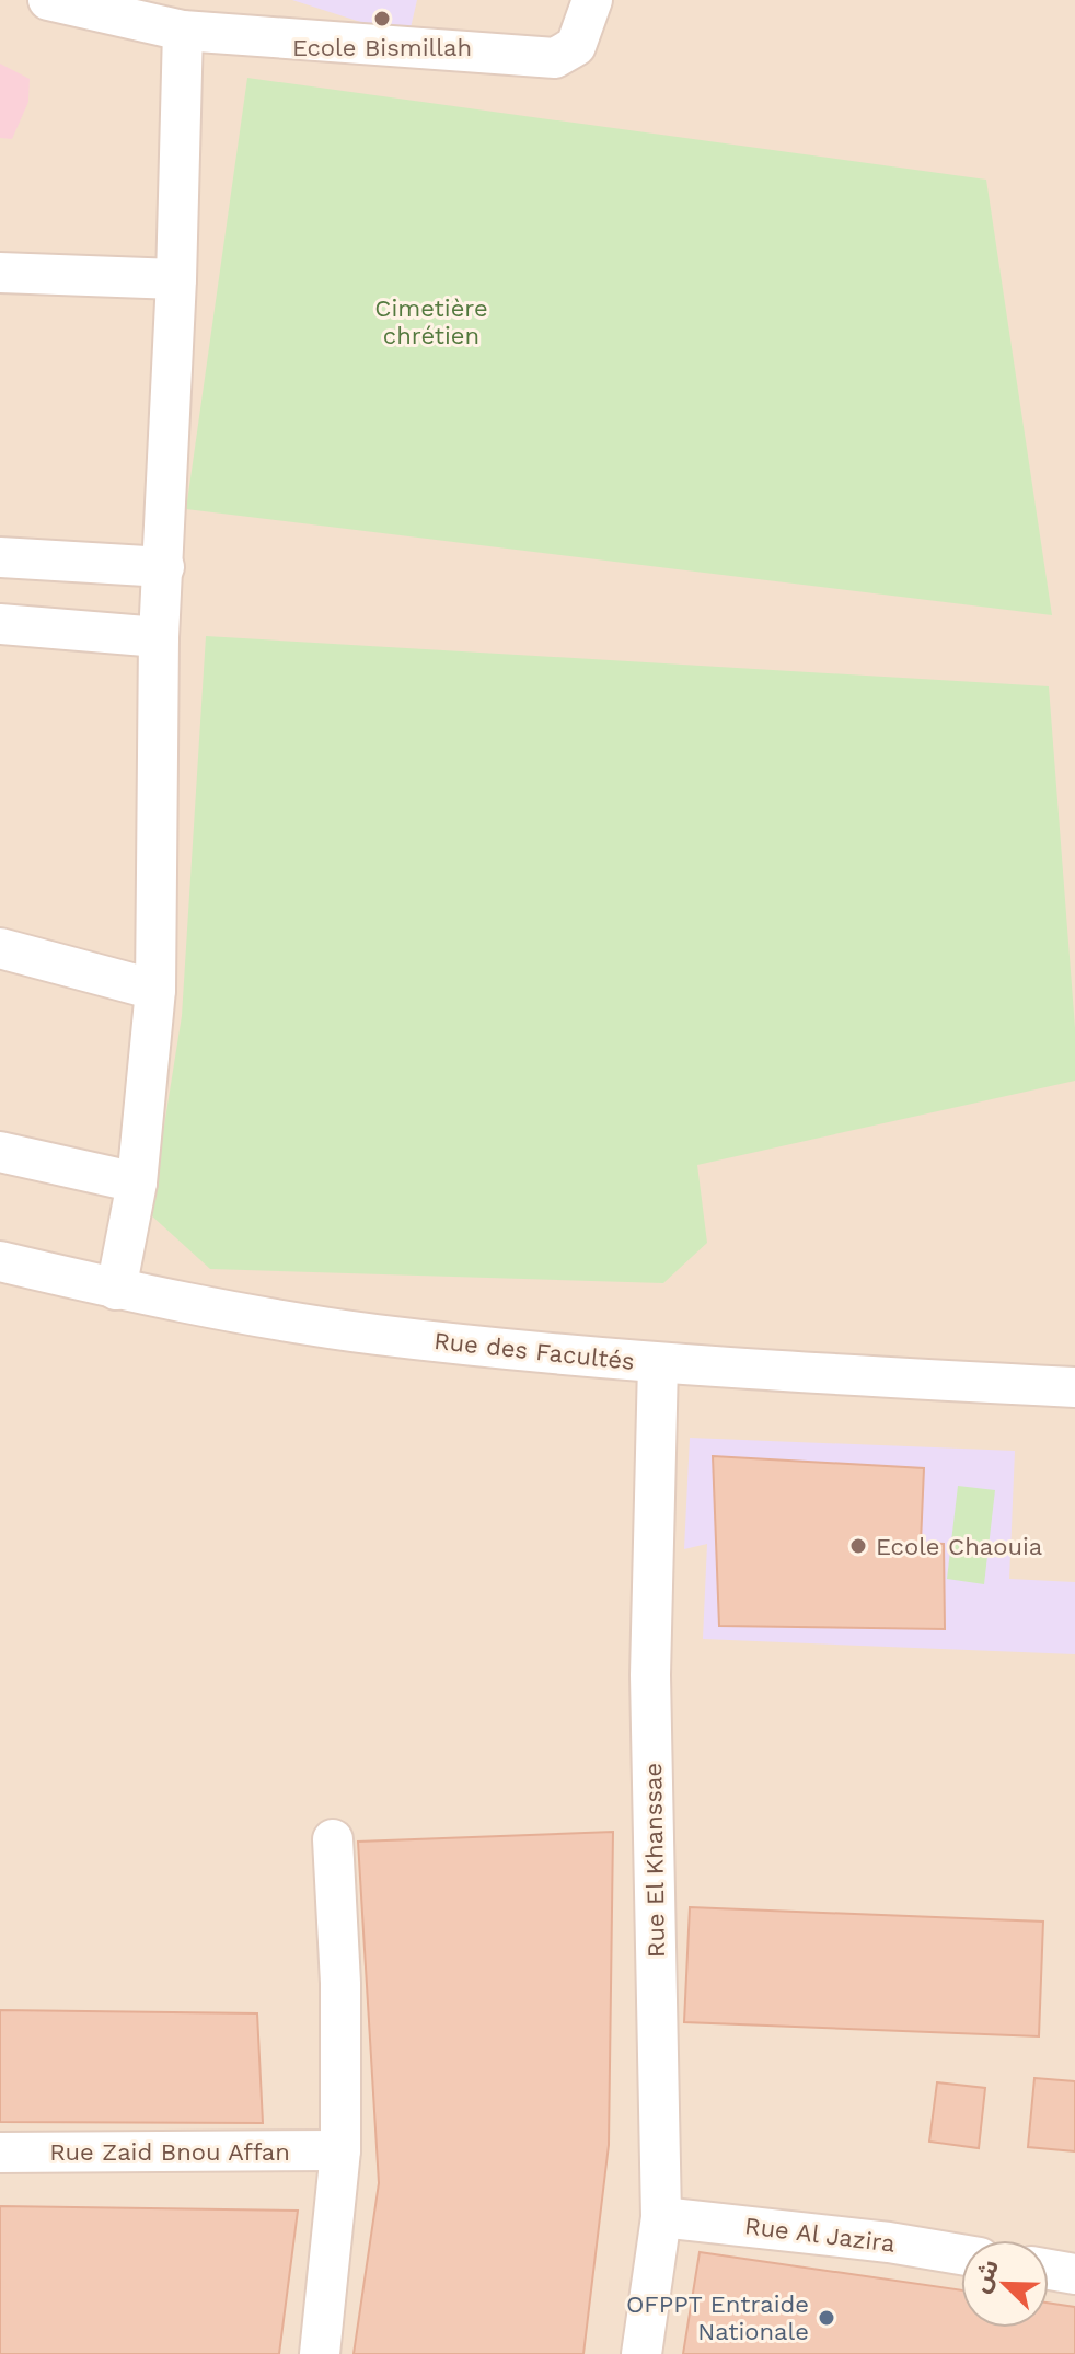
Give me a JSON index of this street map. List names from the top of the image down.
{
  "streets": {
    "street": [
      "Rue des Facultés",
      "Rue El Khanssae",
      "Rue Zaid Bnou Affan",
      "Rue Al Jazira"
    ]
  },
  "crossings": [
    ["Rue des Facultés", "Rue El Khanssae"],
    ["Rue El Khanssae", "Rue Al Jazira"]
  ],
  "parks": ["Cimetière chrétien"],
  "places": ["Ecole Bismillah", "Ecole Chaouia", "OFPPT Entraide Nationale"],
  "north": "top left"
}
